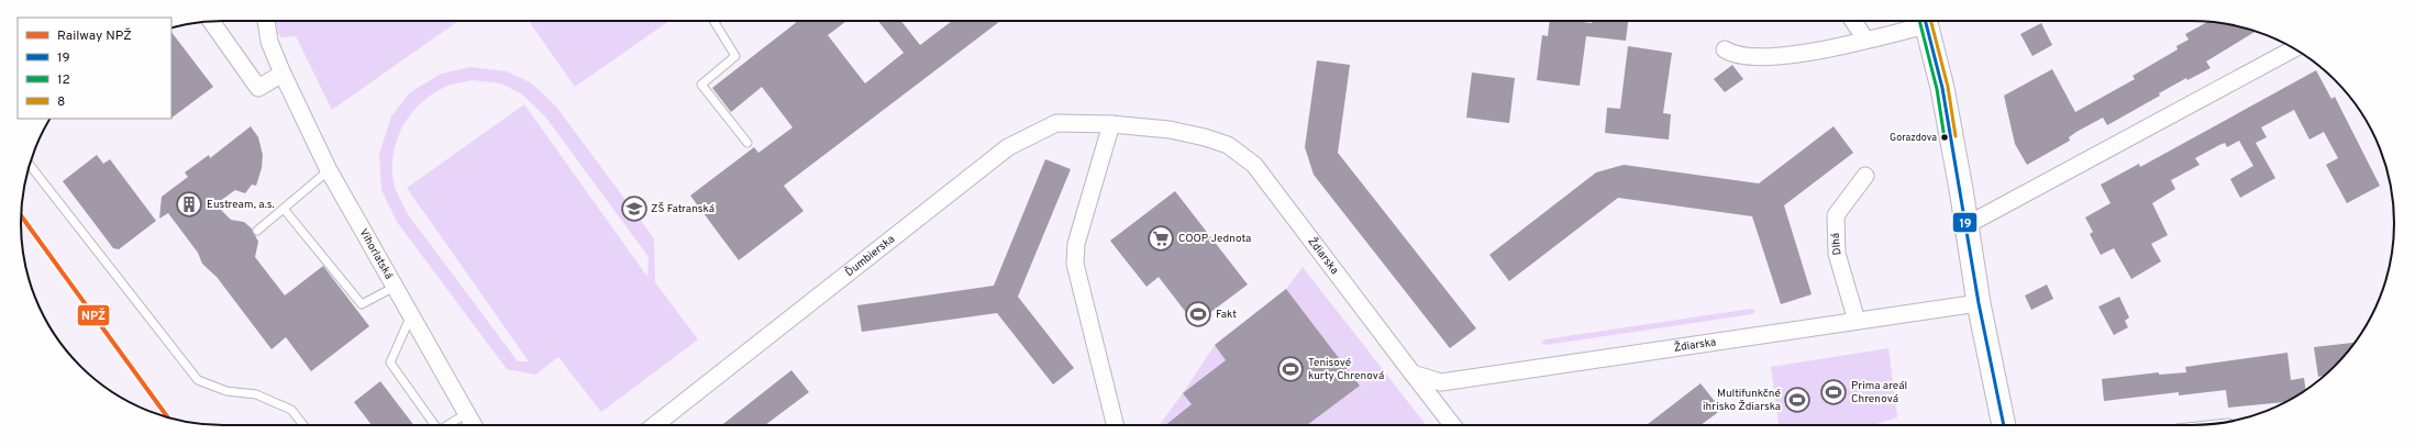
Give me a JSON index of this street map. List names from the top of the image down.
{
  "streets": {
    "street": [
      "Dlhá",
      "Vihorlatská",
      "Ďumbierska",
      "Ždiarska"
    ]
  },
  "crossings": [
    ["Dlhá", "Ždiarska"],
    ["Ďumbierska", "Ždiarska"]
  ],
  "places": {
    "other": ["Gorazdova"],
    "building": ["Eustream, a.s."],
    "school or university": ["ZŠ Fatranská"],
    "supermarket": ["COOP Jednota"],
    "sports": [
      "Fakt",
      "Tenisové kurty Chrenová",
      "Prima areál Chrenová",
      "Multifunkčné ihrisko Ždiarska"
    ]
  },
  "lines": [
    "transit line 19",
    "transit line 12",
    "transit line 8",
    "rail line NPŽ"
  ],
  "legend": [
    "Railway NPŽ",
    "19",
    "12",
    "8"
  ]
}
